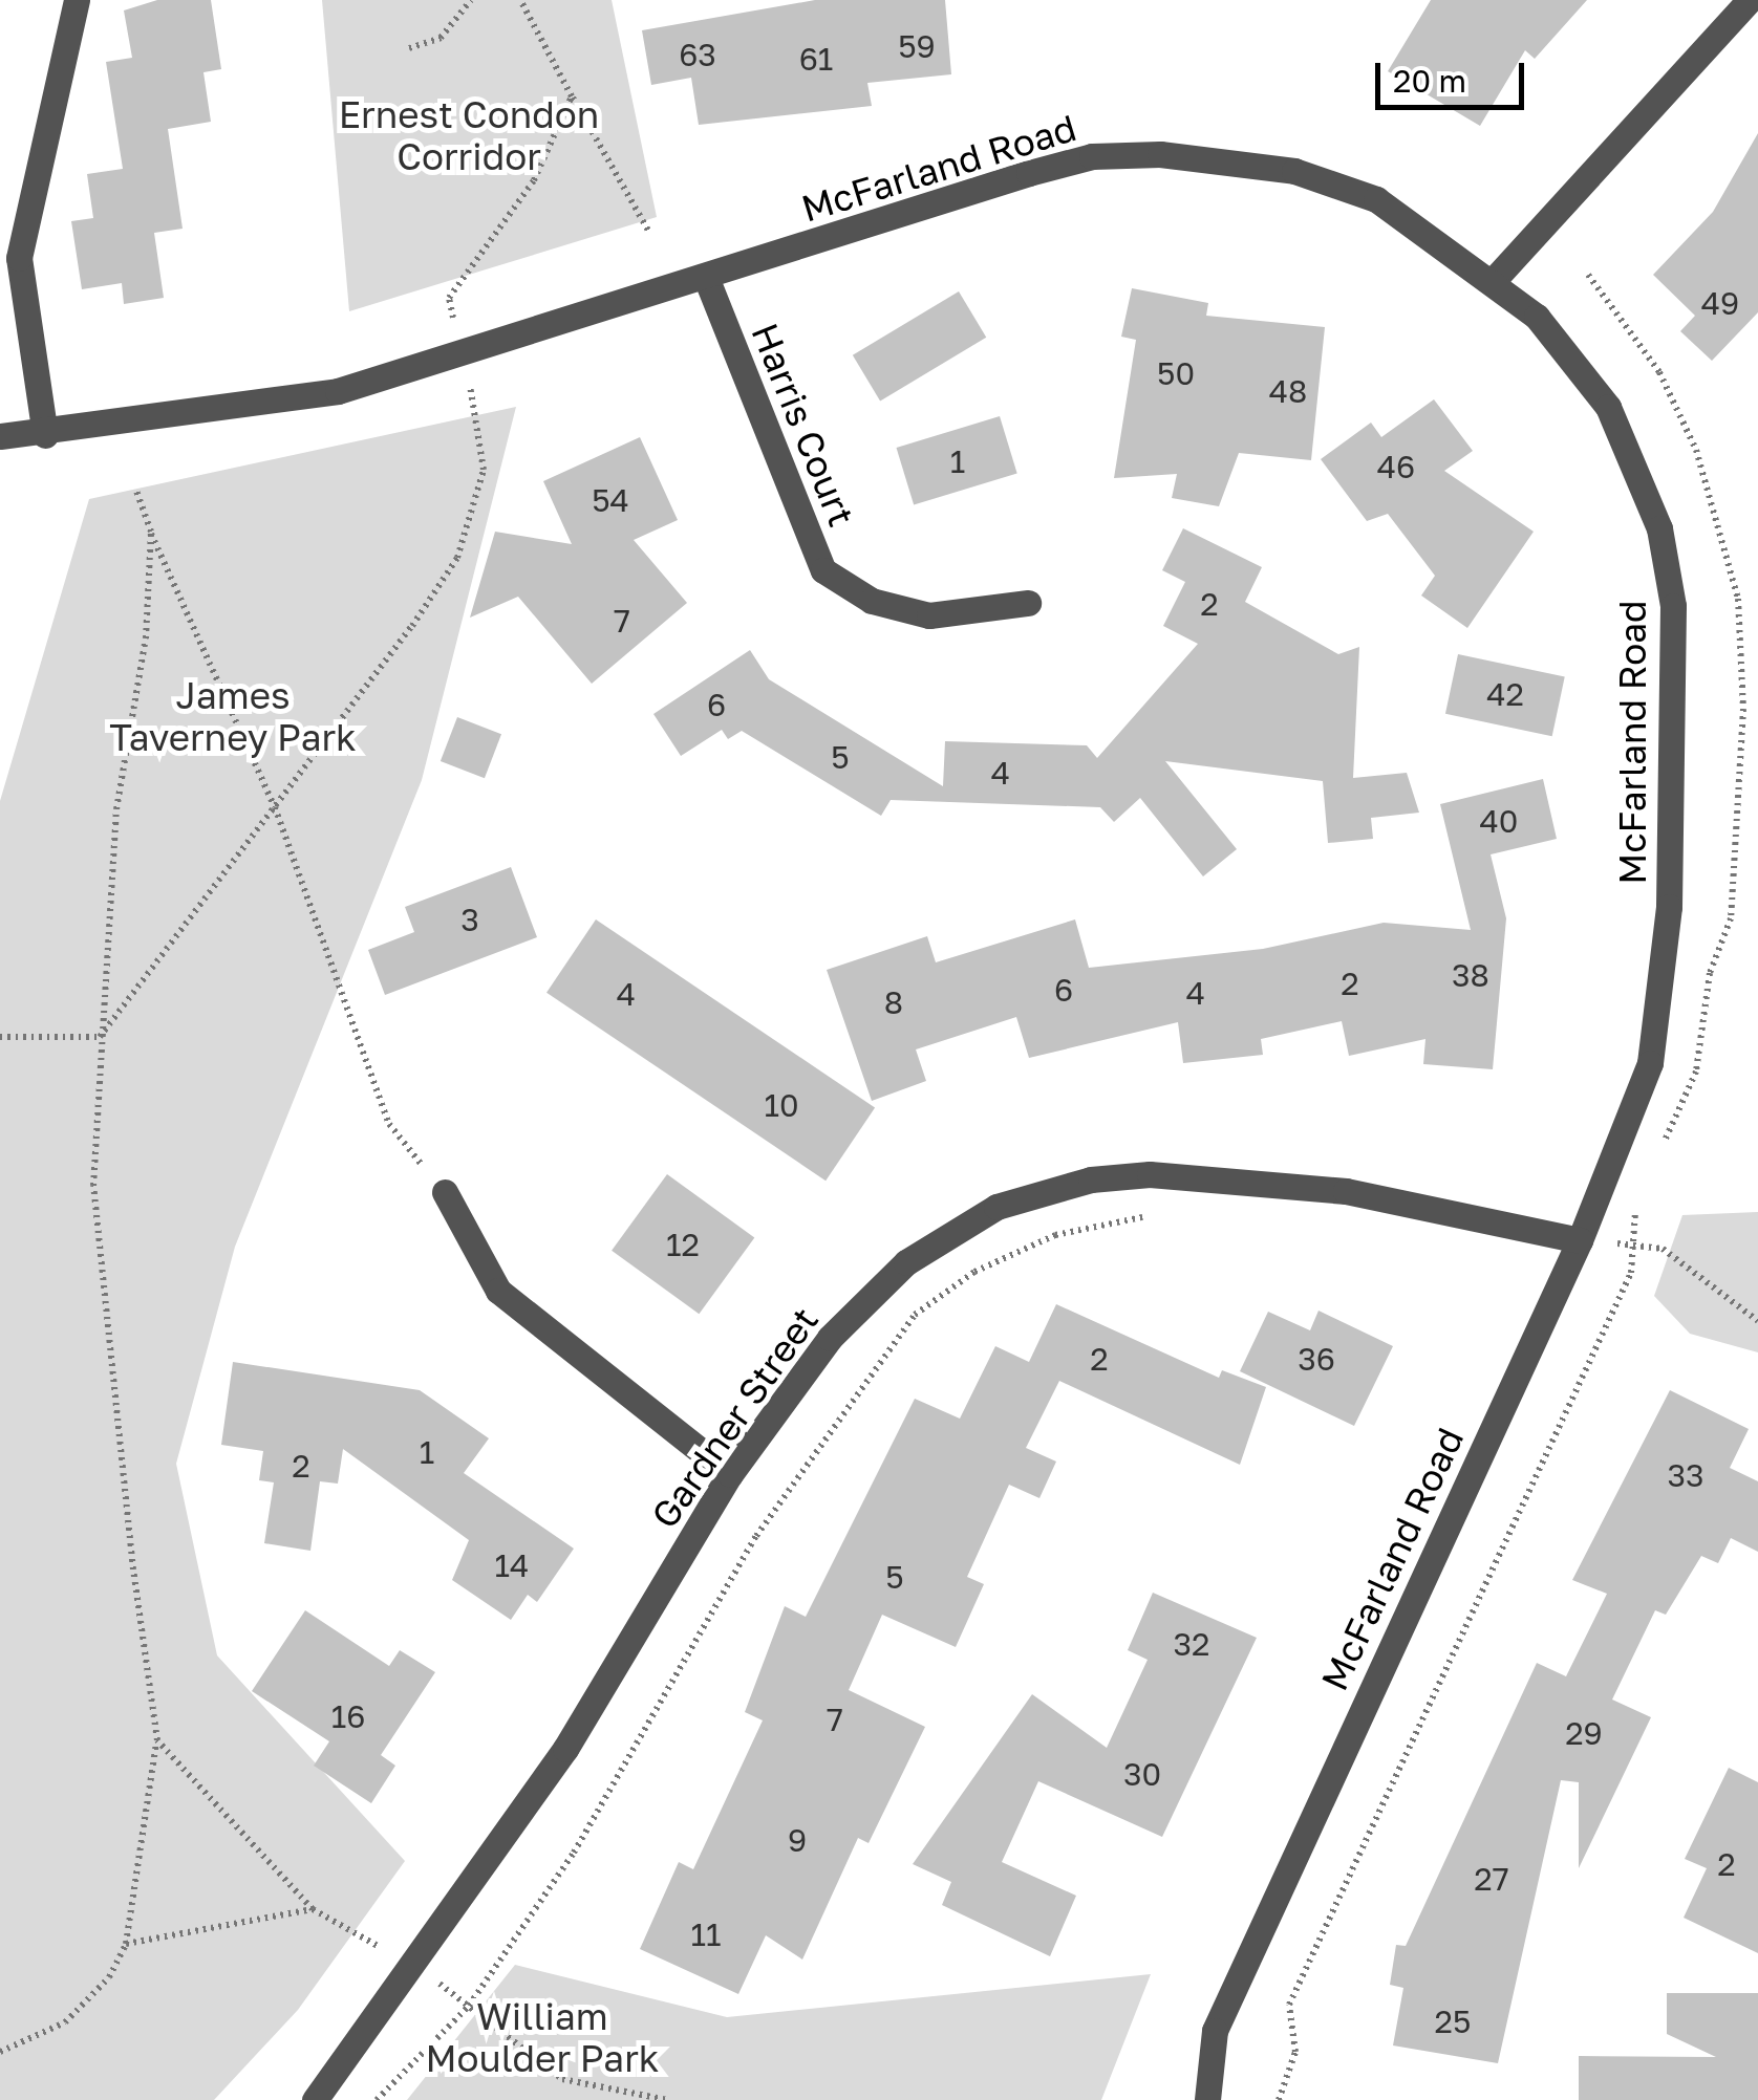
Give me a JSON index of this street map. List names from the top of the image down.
{
  "streets": {
    "street": ["McFarland Road", "Harris Court", "Gardner Street"]
  },
  "crossings": [
    ["McFarland Road", "Harris Court"],
    ["McFarland Road", "Gardner Street"]
  ],
  "parks": ["Ernest Condon Corridor", "James Taverney Park", "William Moulder Park"],
  "house_numbers": [
    "59",
    "63",
    "61",
    "49",
    "50",
    "48",
    "1",
    "46",
    "54",
    "2",
    "7",
    "42",
    "6",
    "5",
    "4",
    "40",
    "3",
    "38",
    "2",
    "6",
    "4",
    "4",
    "8",
    "10",
    "12",
    "2",
    "36",
    "1",
    "2",
    "33",
    "14",
    "5",
    "32",
    "16",
    "7",
    "29",
    "30",
    "9",
    "2",
    "27",
    "11",
    "25"
  ],
  "scale_bar": "20 m"
}
